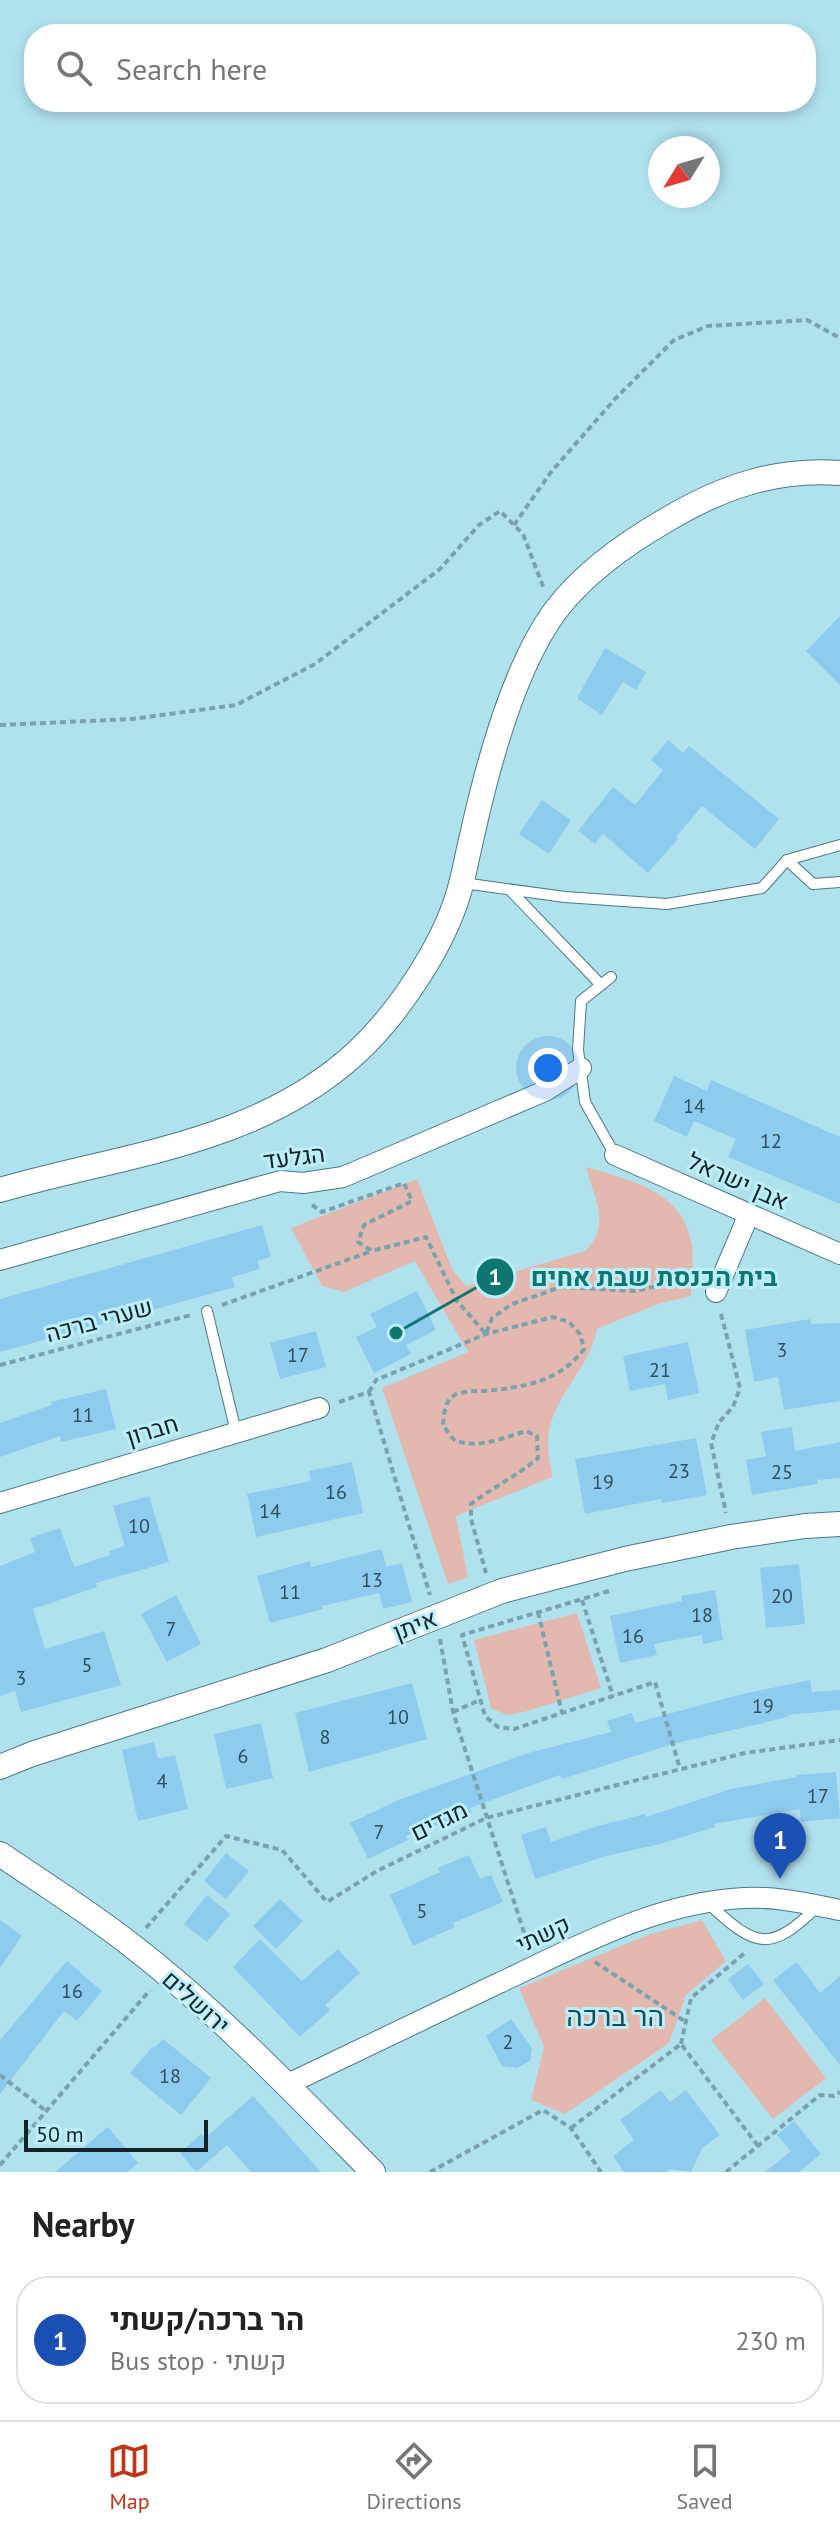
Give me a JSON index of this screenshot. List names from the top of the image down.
{
  "streets": {
    "street": [
      "הגלעד",
      "אבן ישראל",
      "חברון",
      "איתן",
      "קשתי",
      "ירושלים"
    ],
    "path": ["שערי ברכה", "מגדים"]
  },
  "crossings": [
    ["מגדים", "ירושלים"],
    ["קשתי", "ירושלים"]
  ],
  "districts": ["הר ברכה"],
  "places": ["בית הכנסת שבת אחים"],
  "house_numbers": [
    "14",
    "12",
    "3",
    "17",
    "21",
    "11",
    "23",
    "25",
    "19",
    "16",
    "14",
    "10",
    "13",
    "11",
    "20",
    "18",
    "7",
    "16",
    "5",
    "3",
    "19",
    "10",
    "8",
    "6",
    "4",
    "17",
    "7",
    "5",
    "16",
    "2",
    "18"
  ],
  "scale_bar": "50 m",
  "north": "bottom left",
  "page": {
    "search": "Search here",
    "pins": "1",
    "scale": "50 m",
    "heading": "Nearby",
    "list": [
      {
        "mark": "1",
        "name": "הר ברכה/קשתי",
        "note": "Bus stop · קשתי",
        "value": "230 m"
      }
    ],
    "nav": ["Map", "Directions", "Saved"]
  }
}
